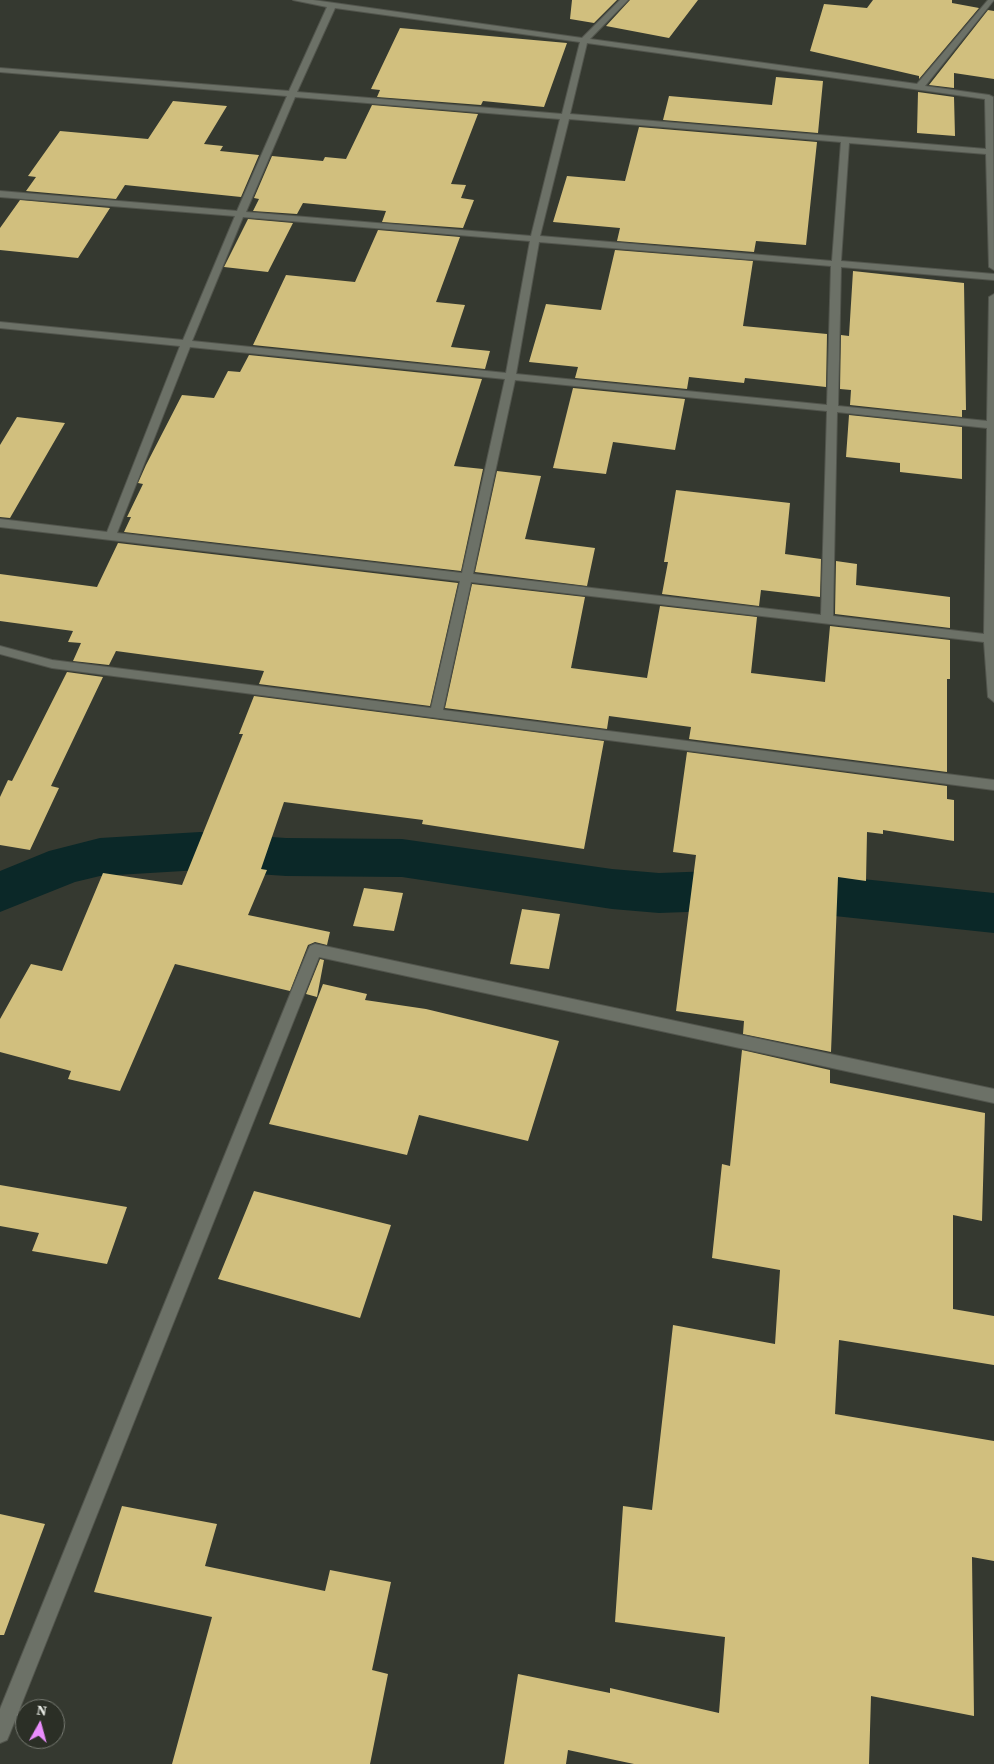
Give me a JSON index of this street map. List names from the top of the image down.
{
  "north": "top"
}
